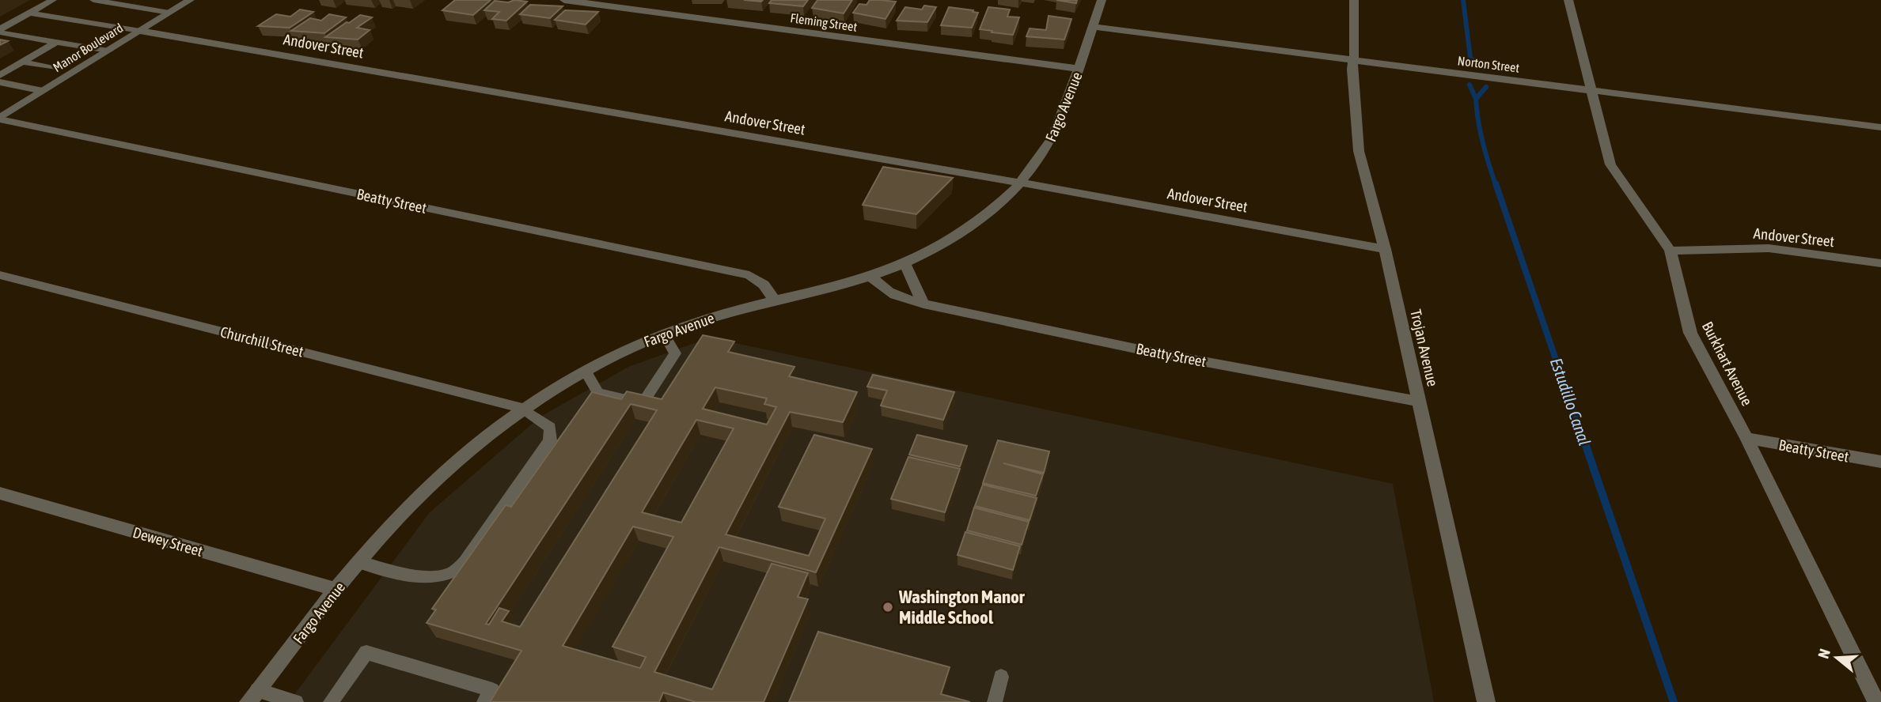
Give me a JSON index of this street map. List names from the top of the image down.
{
  "streets": {
    "street": [
      "Fleming Street",
      "Andover Street",
      "Manor Boulevard",
      "Norton Street",
      "Fargo Avenue",
      "Beatty Street",
      "Churchill Street",
      "Trojan Avenue",
      "Burkhart Avenue",
      "Dewey Street"
    ]
  },
  "crossings": [
    ["Fleming Street", "Fargo Avenue"],
    ["Andover Street", "Manor Boulevard"],
    ["Andover Street", "Fargo Avenue"],
    ["Andover Street", "Trojan Avenue"],
    ["Andover Street", "Burkhart Avenue"],
    ["Manor Boulevard", "Beatty Street"],
    ["Norton Street", "Fargo Avenue"],
    ["Norton Street", "Trojan Avenue"],
    ["Norton Street", "Burkhart Avenue"],
    ["Fargo Avenue", "Beatty Street"],
    ["Fargo Avenue", "Churchill Street"],
    ["Fargo Avenue", "Dewey Street"],
    ["Beatty Street", "Trojan Avenue"],
    ["Beatty Street", "Burkhart Avenue"]
  ],
  "water": ["Estudillo Canal"],
  "places": ["Washington Manor Middle School"],
  "north": "left"
}
